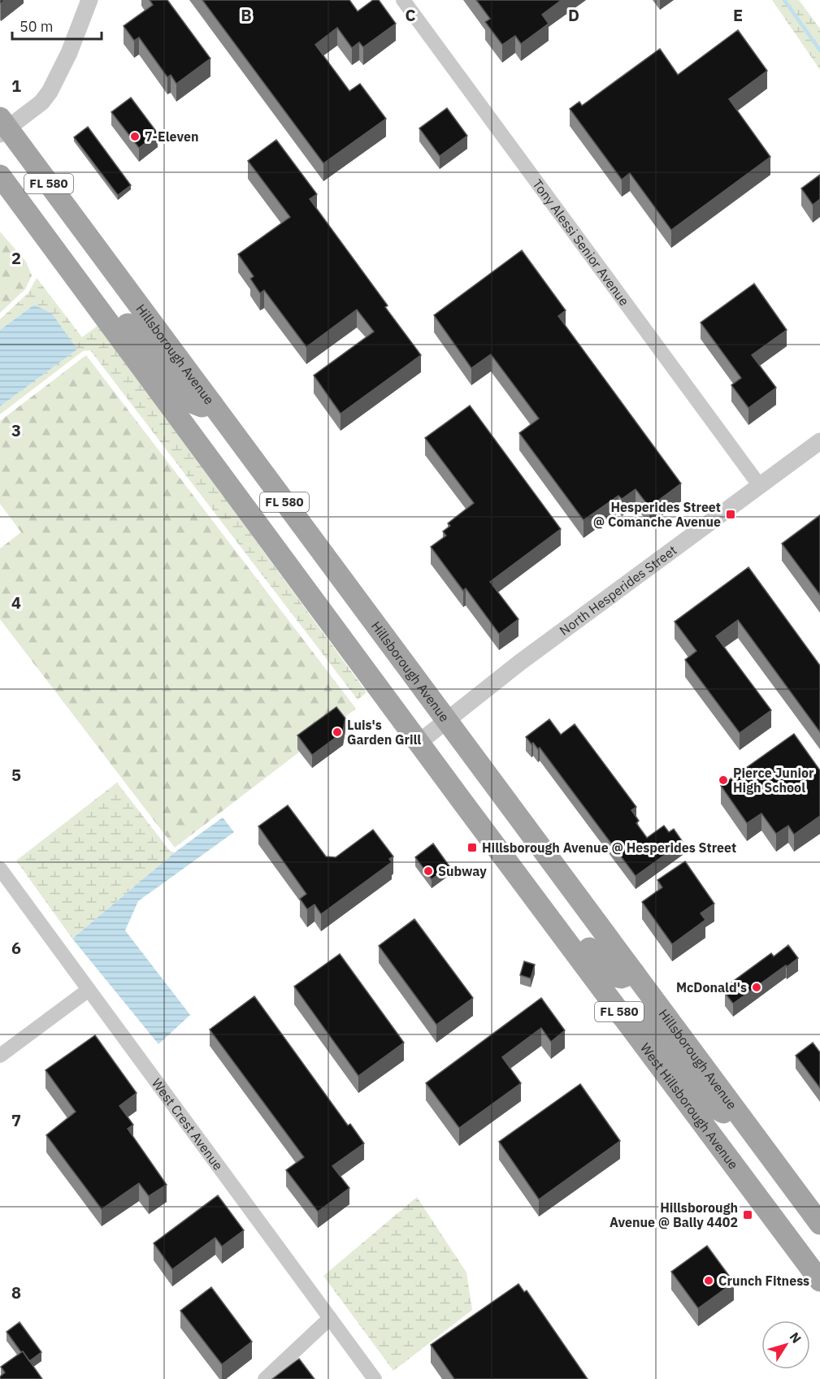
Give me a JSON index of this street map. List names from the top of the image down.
{
  "streets": {
    "main road": ["FL 580", "Hillsborough Avenue", "West Hillsborough Avenue"],
    "street": ["Tony Alessi Senior Avenue", "North Hesperides Street", "West Crest Avenue"]
  },
  "crossings": [
    ["FL 580", "North Hesperides Street"],
    ["FL 580", "West Hillsborough Avenue"],
    ["Tony Alessi Senior Avenue", "North Hesperides Street"],
    ["Hillsborough Avenue", "North Hesperides Street"],
    ["North Hesperides Street", "West Hillsborough Avenue"]
  ],
  "places": {
    "other": [
      "7-Eleven",
      "Luis's Garden Grill",
      "Pierce Junior High School",
      "Subway",
      "McDonald's",
      "Crunch Fitness"
    ],
    "transit": ["Hesperides Street @ Comanche Avenue", "Hillsborough Avenue @ Hesperides Street", "Hillsborough Avenue @ Bally 4402"]
  },
  "scale_bar": "50 m",
  "north": "top right",
  "grid": {
    "columns": [
      "B",
      "C",
      "D",
      "E"
    ],
    "rows": [
      "1",
      "2",
      "3",
      "4",
      "5",
      "6",
      "7",
      "8"
    ]
  }
}
